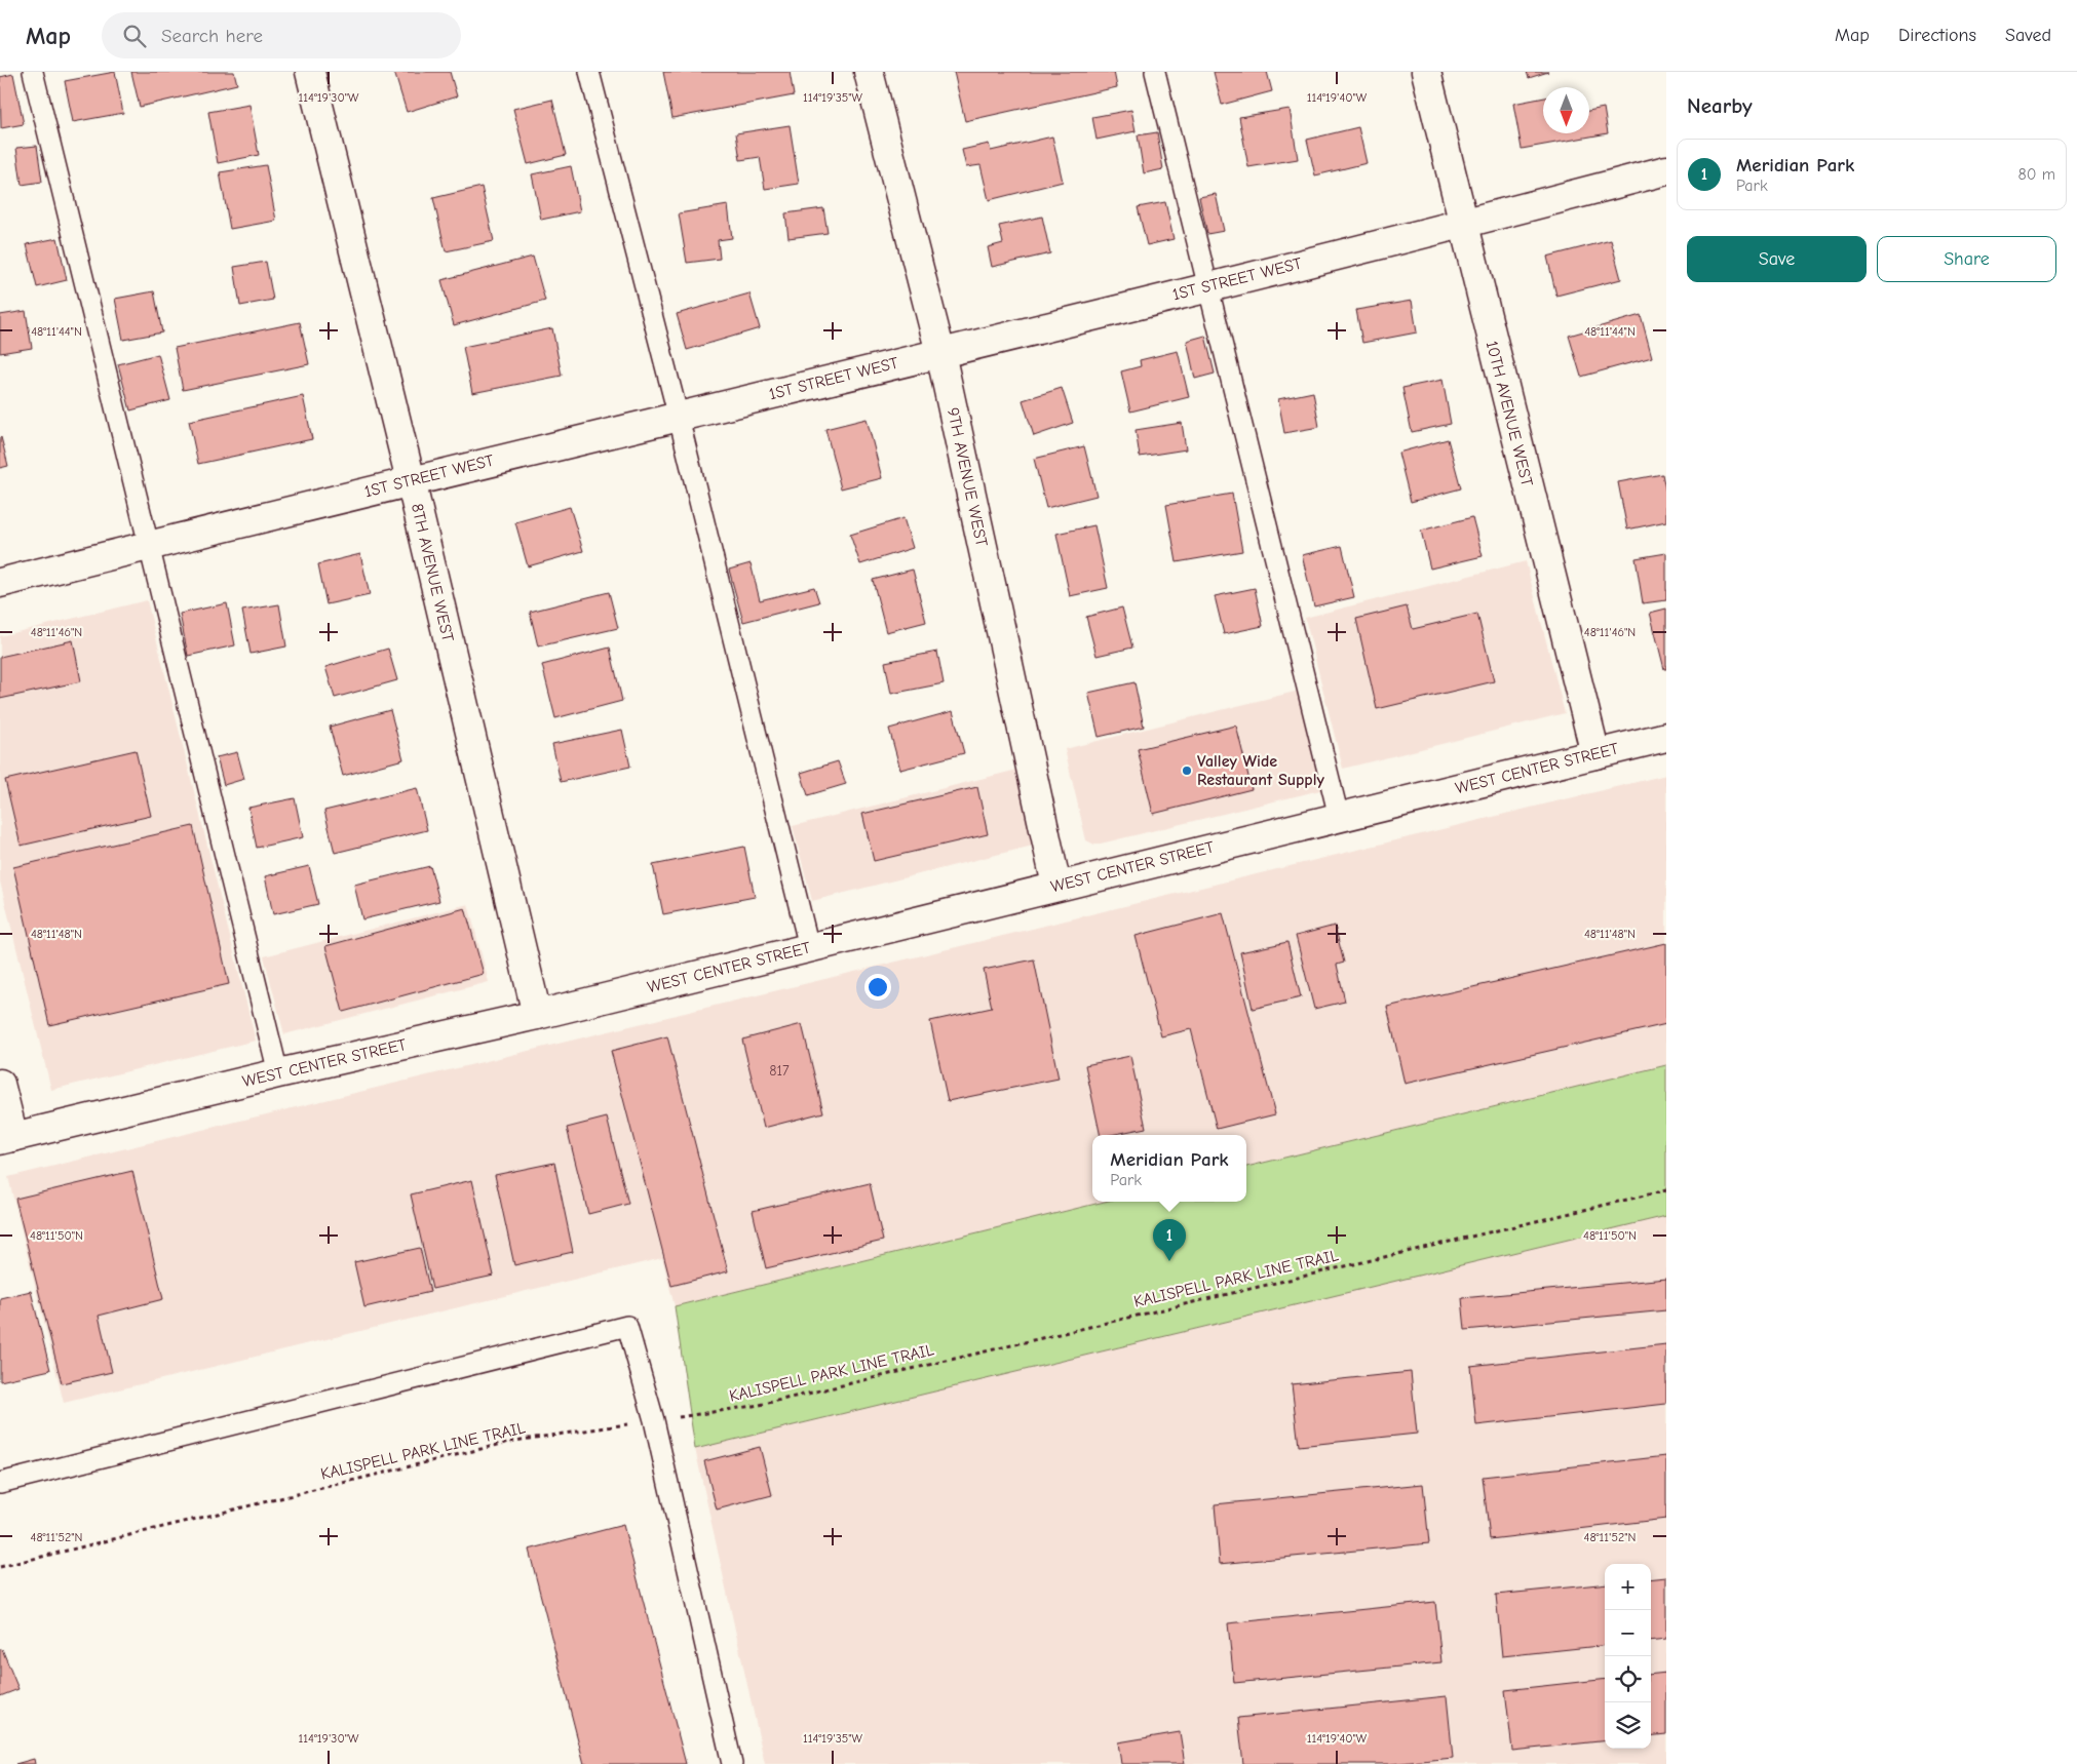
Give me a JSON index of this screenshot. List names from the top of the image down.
{
  "streets": {
    "street": [
      "1ST STREET WEST",
      "10TH AVENUE WEST",
      "9TH AVENUE WEST",
      "8TH AVENUE WEST",
      "WEST CENTER STREET"
    ],
    "path": ["KALISPELL PARK LINE TRAIL"]
  },
  "crossings": [
    ["1ST STREET WEST", "10TH AVENUE WEST"],
    ["1ST STREET WEST", "9TH AVENUE WEST"],
    ["1ST STREET WEST", "8TH AVENUE WEST"],
    ["10TH AVENUE WEST", "WEST CENTER STREET"],
    ["9TH AVENUE WEST", "WEST CENTER STREET"],
    ["8TH AVENUE WEST", "WEST CENTER STREET"]
  ],
  "places": ["Valley Wide Restaurant Supply"],
  "house_numbers": ["817"],
  "north": "bottom",
  "page": {
    "header": "Map",
    "search": "Search here",
    "nav": ["Map", "Directions", "Saved"],
    "heading": "Nearby",
    "list": [
      {
        "mark": "1",
        "name": "Meridian Park",
        "note": "Park",
        "value": "80 m"
      }
    ],
    "buttons": ["Save", "Share"],
    "popup": ["Meridian Park", "Park"],
    "pins": "1",
    "map_buttons": ["+", "−"]
  },
  "coordinates": [
    "114°19'30\"W",
    "114°19'35\"W",
    "114°19'40\"W",
    "48°11'44\"N",
    "48°11'46\"N",
    "48°11'48\"N",
    "48°11'50\"N",
    "48°11'52\"N"
  ]
}
